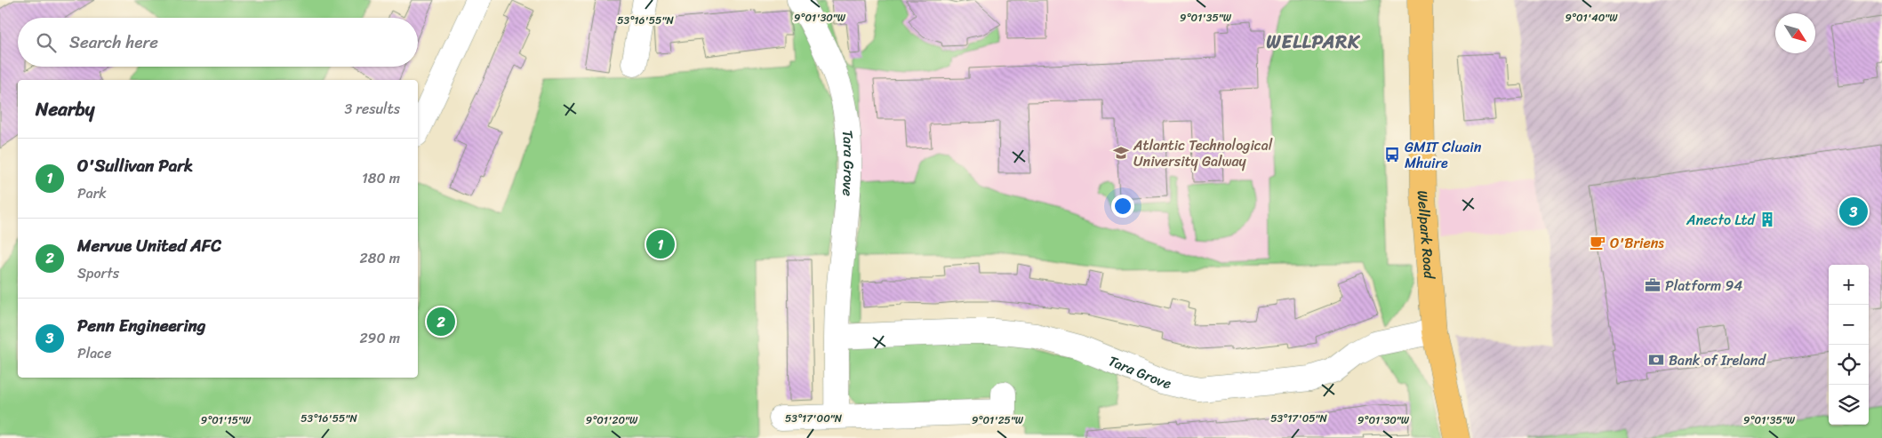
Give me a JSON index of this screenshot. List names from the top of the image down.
{
  "streets": {
    "main road": ["Wellpark Road"],
    "street": ["Tara Grove"]
  },
  "crossings": [
    ["Tara Grove", "Wellpark Road"]
  ],
  "districts": ["WELLPARK"],
  "places": {
    "school or university": ["Atlantic Technological University Galway"],
    "bus stop": ["GMIT Cluain Mhuire"],
    "building": ["Anecto Ltd"],
    "cafe": ["O'Briens"],
    "office": ["Platform 94"],
    "bank": ["Bank of Ireland"]
  },
  "north": "bottom right",
  "page": {
    "search": "Search here",
    "heading": ["Nearby", "3 results"],
    "list": [
      {
        "mark": "1",
        "name": "O'Sullivan Park",
        "note": "Park",
        "value": "180 m"
      },
      {
        "mark": "2",
        "name": "Mervue United AFC",
        "note": "Sports",
        "value": "280 m"
      },
      {
        "mark": "3",
        "name": "Penn Engineering",
        "note": "Place",
        "value": "290 m"
      }
    ],
    "pins": ["3", "1", "2"],
    "map_buttons": ["+", "−"]
  },
  "coordinates": [
    "9°01'35\"W",
    "9°01'40\"W",
    "9°01'30\"W",
    "53°16'55\"N",
    "53°17'00\"N",
    "53°17'05\"N",
    "9°01'15\"W",
    "9°01'20\"W",
    "9°01'25\"W"
  ]
}
